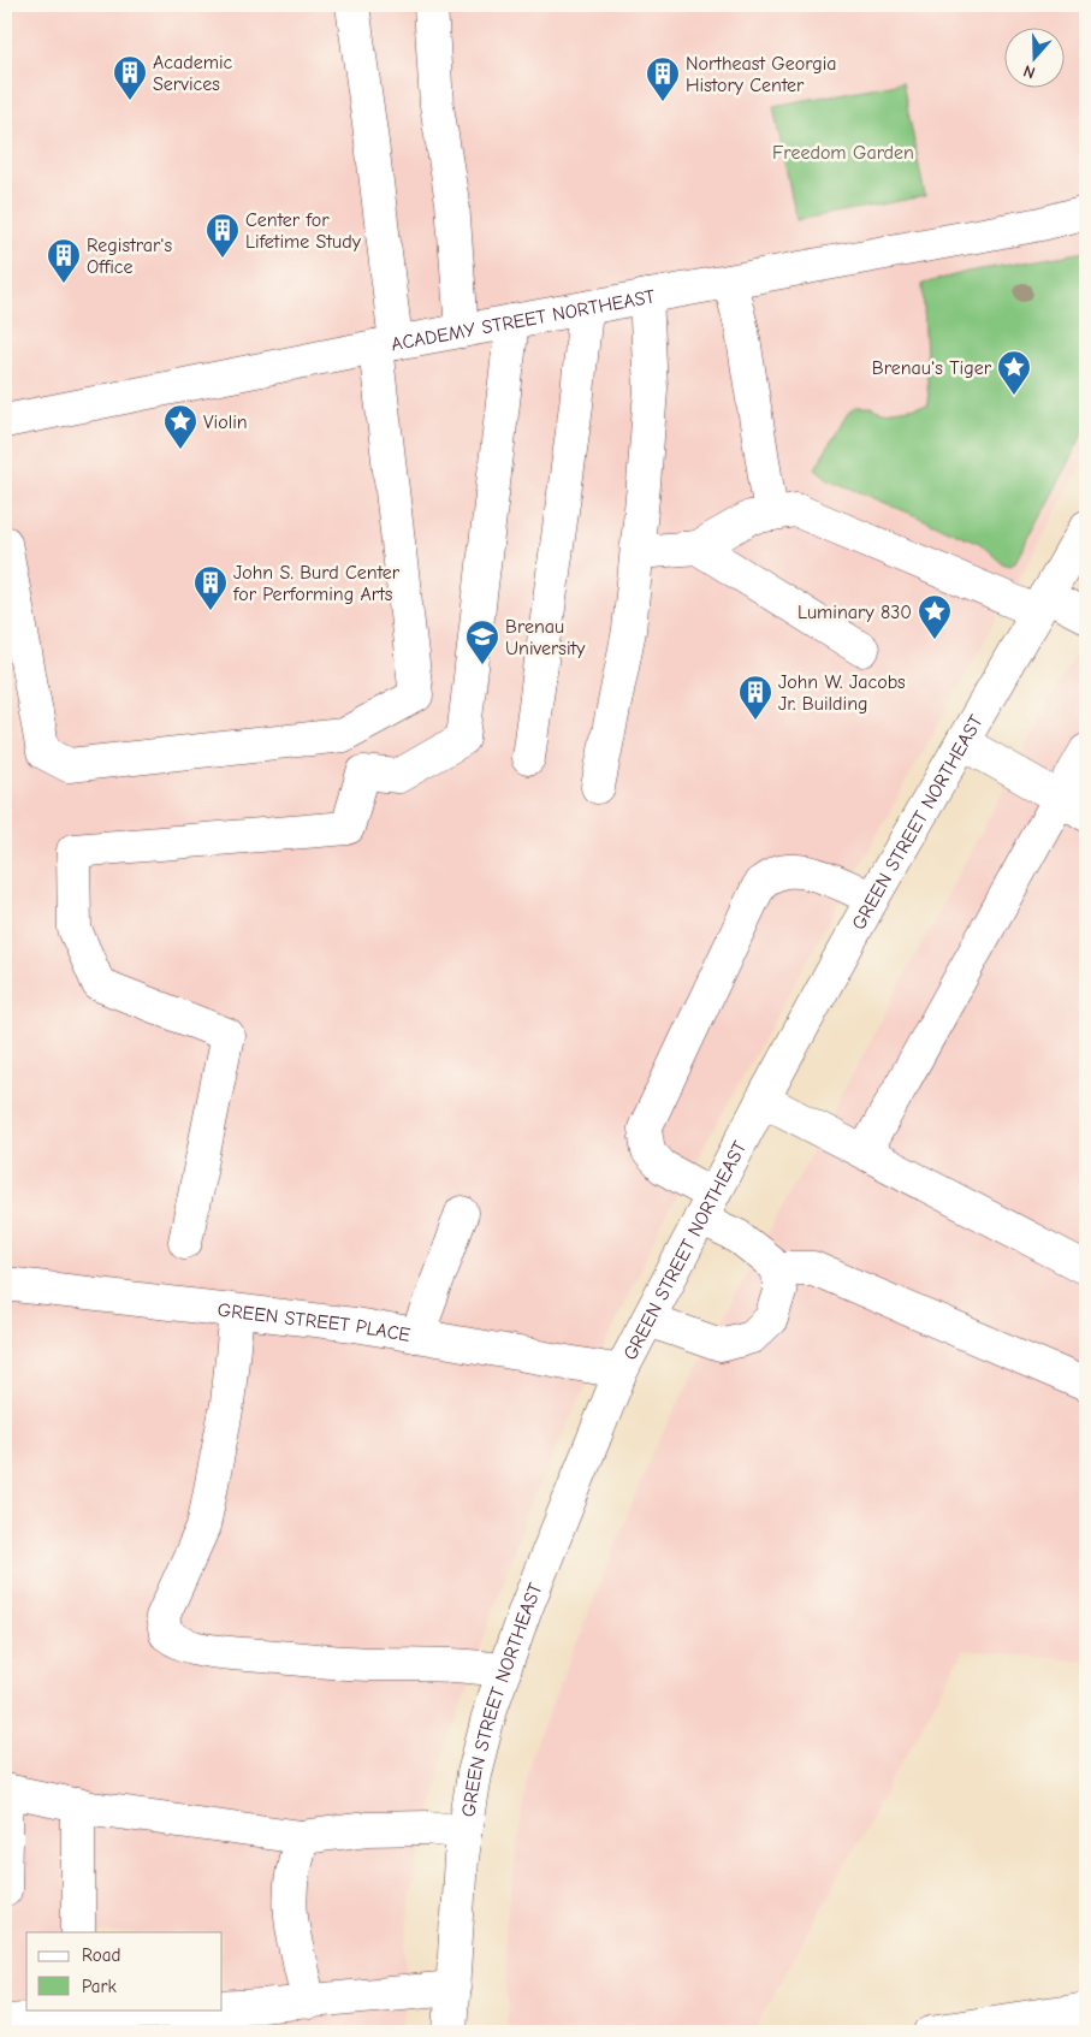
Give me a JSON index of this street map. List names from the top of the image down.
{
  "streets": {
    "main road": ["ACADEMY STREET NORTHEAST", "GREEN STREET NORTHEAST", "GREEN STREET PLACE"]
  },
  "crossings": [
    ["GREEN STREET NORTHEAST", "GREEN STREET PLACE"]
  ],
  "parks": ["Freedom Garden"],
  "places": {
    "building": [
      "Academic Services",
      "Northeast Georgia History Center",
      "Center for Lifetime Study",
      "Registrar's Office",
      "John S. Burd Center for Performing Arts",
      "John W. Jacobs Jr. Building"
    ],
    "place": ["Brenau's Tiger", "Violin", "Luminary 830"],
    "school or university": ["Brenau University"]
  },
  "legend": ["Road", "Park"],
  "north": "bottom"
}
